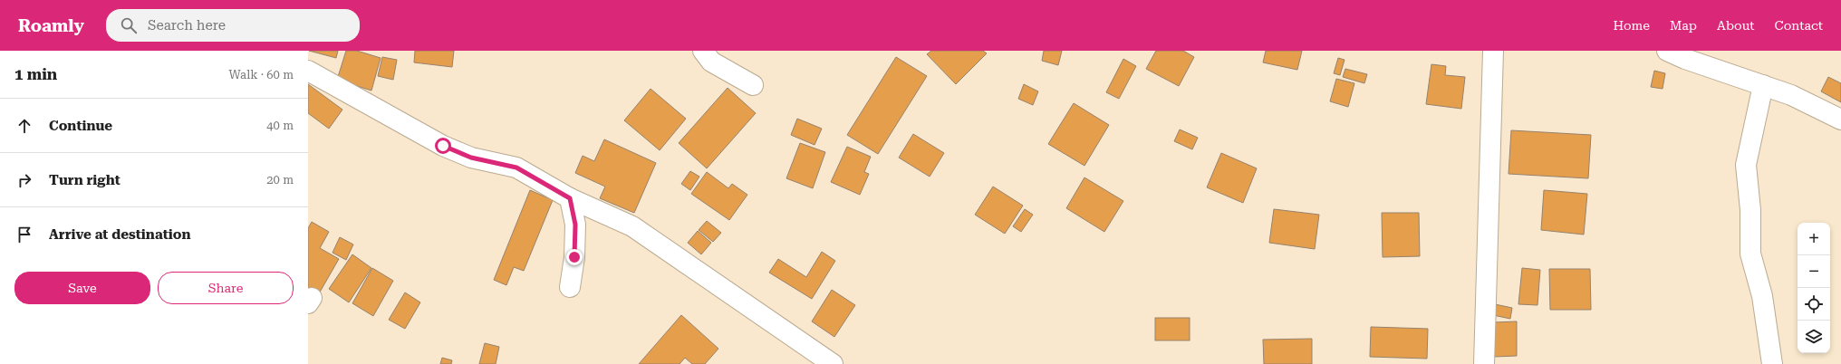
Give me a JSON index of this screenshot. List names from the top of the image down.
{
  "page": {
    "header": "Roamly",
    "search": "Search here",
    "nav": [
      "Home",
      "Map",
      "About",
      "Contact"
    ],
    "heading": ["1 min", "Walk · 60 m"],
    "list": [
      ["Continue", "40 m"],
      ["Turn right", "20 m"],
      "Arrive at destination"
    ],
    "map_buttons": ["+", "−"],
    "buttons": ["Save", "Share"]
  }
}
